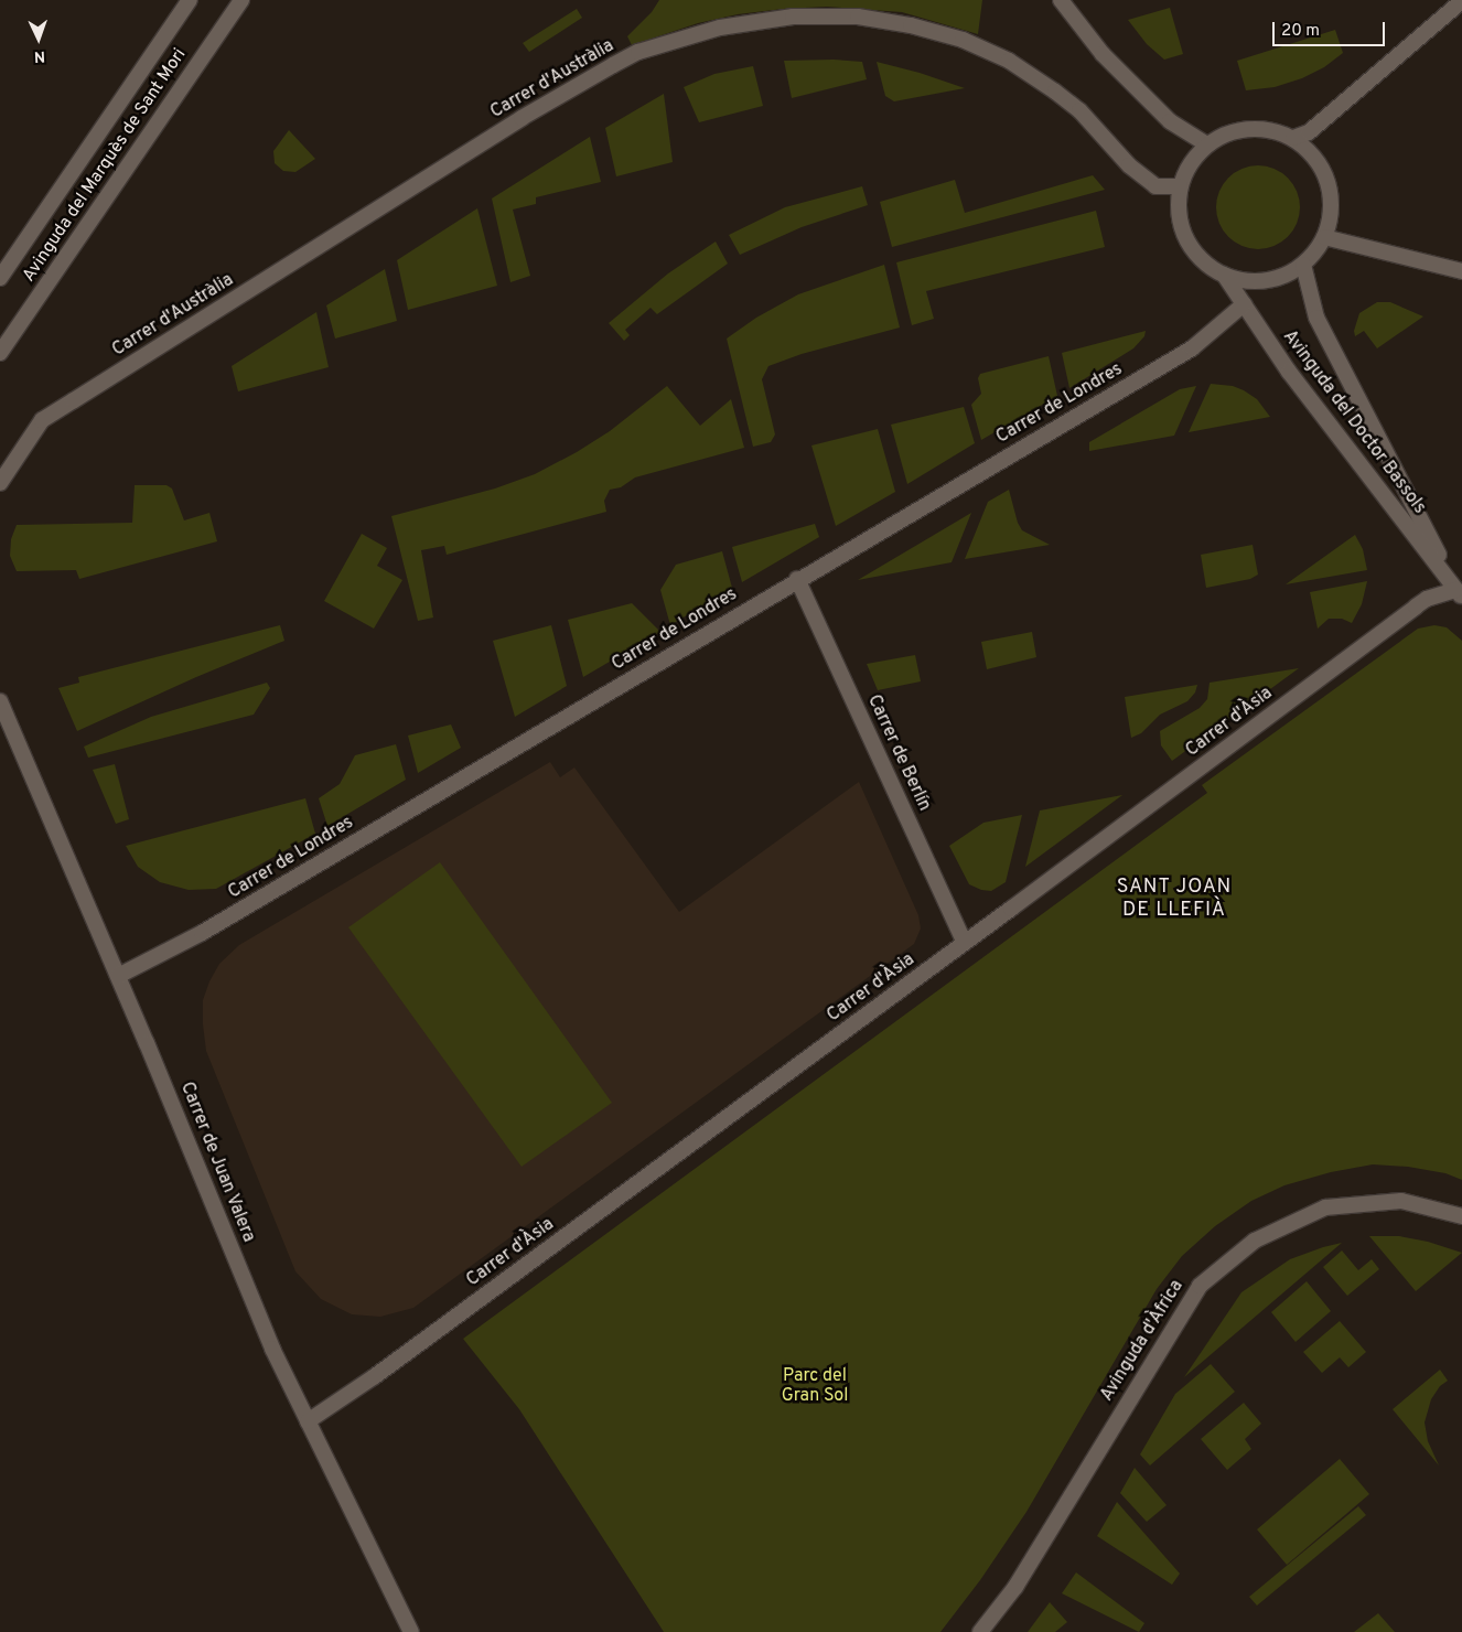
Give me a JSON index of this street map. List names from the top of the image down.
{
  "streets": {
    "street": [
      "Carrer d'Austràlia",
      "Avinguda del Marquès de Sant Mori",
      "Carrer de Londres",
      "Avinguda del Doctor Bassols",
      "Carrer d'Àsia",
      "Carrer de Berlín",
      "Carrer de Juan Valera",
      "Avinguda d'Àfrica"
    ]
  },
  "crossings": [
    ["Carrer d'Austràlia", "Avinguda del Doctor Bassols"],
    ["Carrer de Londres", "Avinguda del Doctor Bassols"],
    ["Carrer de Londres", "Carrer de Berlín"],
    ["Carrer de Londres", "Carrer de Juan Valera"],
    ["Avinguda del Doctor Bassols", "Carrer d'Àsia"],
    ["Carrer d'Àsia", "Carrer de Berlín"],
    ["Carrer d'Àsia", "Carrer de Juan Valera"]
  ],
  "districts": ["SANT JOAN DE LLEFIÀ"],
  "parks": ["Parc del Gran Sol"],
  "scale_bar": "20 m",
  "north": "bottom"
}
